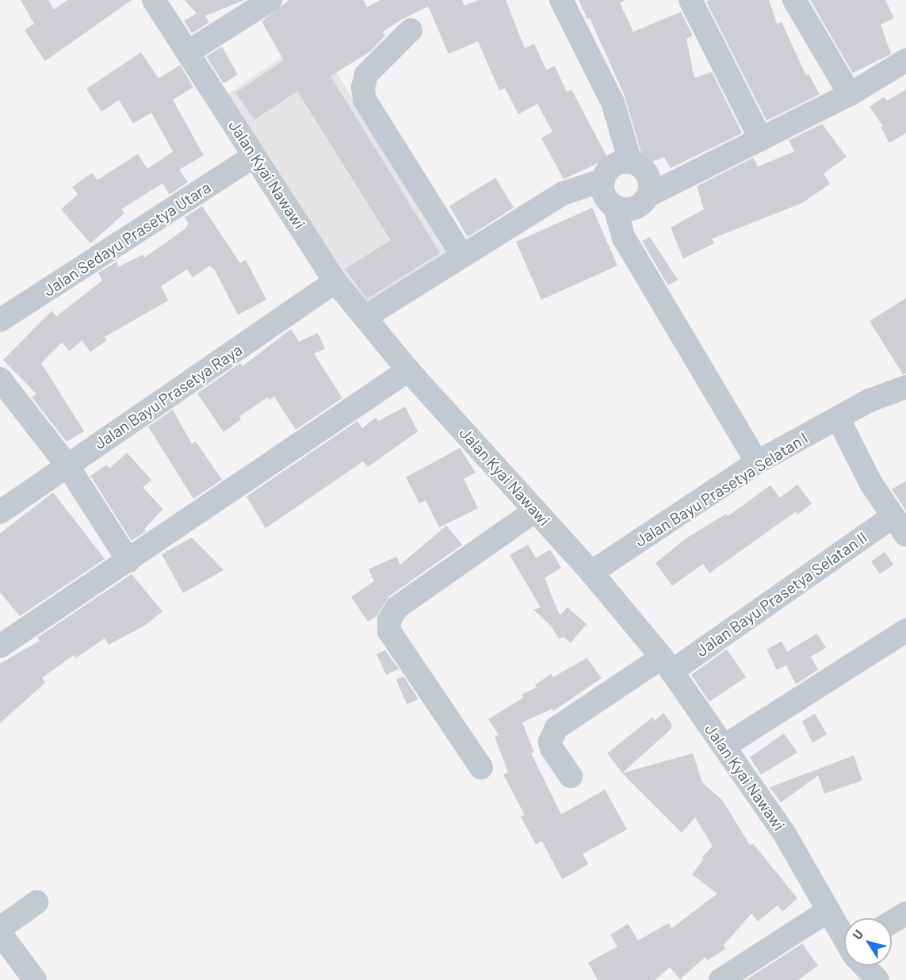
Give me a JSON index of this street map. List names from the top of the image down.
{
  "streets": {
    "street": [
      "Jalan Kyai Nawawi",
      "Jalan Sedayu Prasetya Utara",
      "Jalan Bayu Prasetya Raya",
      "Jalan Bayu Prasetya Selatan I",
      "Jalan Bayu Prasetya Selatan II"
    ]
  },
  "crossings": [
    ["Jalan Kyai Nawawi", "Jalan Sedayu Prasetya Utara"],
    ["Jalan Kyai Nawawi", "Jalan Bayu Prasetya Raya"],
    ["Jalan Kyai Nawawi", "Jalan Bayu Prasetya Selatan I"],
    ["Jalan Kyai Nawawi", "Jalan Bayu Prasetya Selatan II"]
  ],
  "north": "top left"
}
